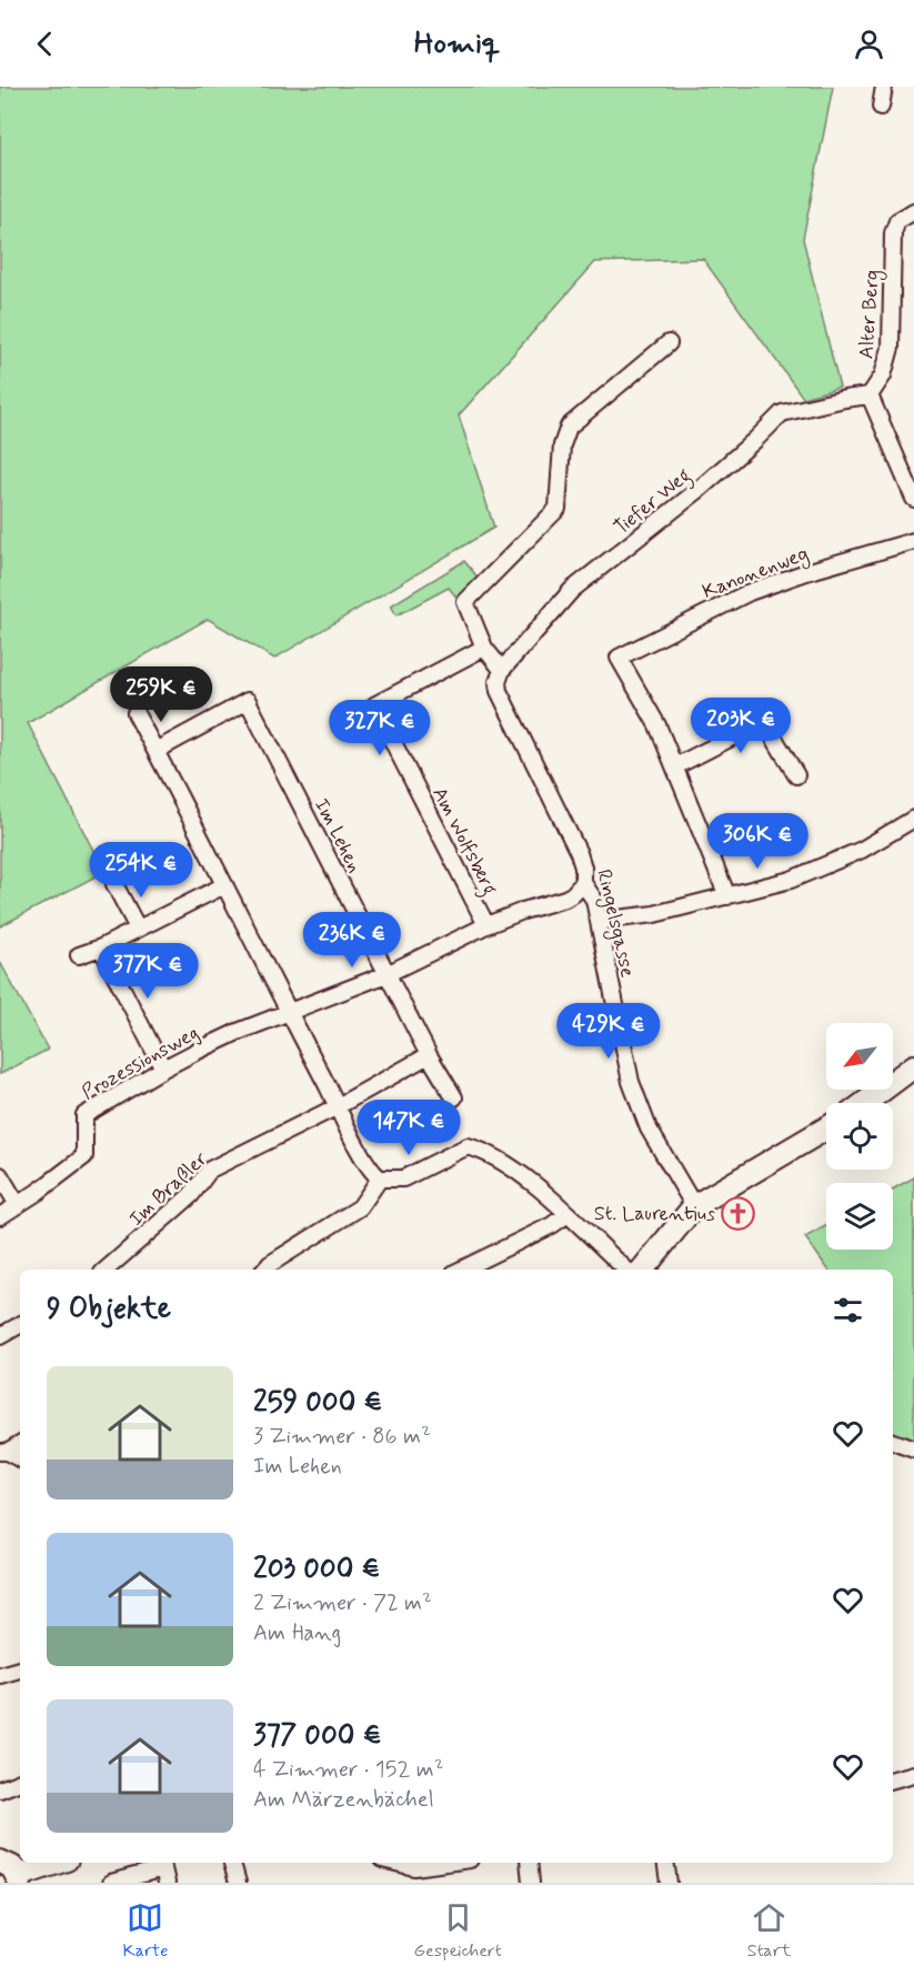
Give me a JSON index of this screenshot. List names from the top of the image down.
{
  "streets": {
    "street": [
      "Alter Berg",
      "Tiefer Weg",
      "Kanonenweg",
      "Im Lehen",
      "Am Wolfsberg",
      "Ringelsgasse",
      "Prozessionsweg",
      "Im Braßler"
    ]
  },
  "crossings": [
    ["Alter Berg", "Tiefer Weg"],
    ["Tiefer Weg", "Ringelsgasse"],
    ["Im Lehen", "Prozessionsweg"],
    ["Am Wolfsberg", "Prozessionsweg"],
    ["Ringelsgasse", "Prozessionsweg"]
  ],
  "places": {
    "church": ["St. Laurentius"]
  },
  "north": "bottom left",
  "page": {
    "header": "Homiq",
    "price": [
      "259K €",
      "203K €",
      "327K €",
      "306K €",
      "254K €",
      "236K €",
      "377K €",
      "429K €",
      "147K €"
    ],
    "heading": "9 Objekte",
    "list": [
      {
        "name": "259 000 €",
        "note": "3 Zimmer · 86 m² · Im Lehen"
      },
      {
        "name": "203 000 €",
        "note": "2 Zimmer · 72 m² · Am Hang"
      },
      {
        "name": "377 000 €",
        "note": "4 Zimmer · 152 m² · Am Märzenbächel"
      }
    ],
    "tabs": ["Karte", "Gespeichert", "Start"]
  }
}
